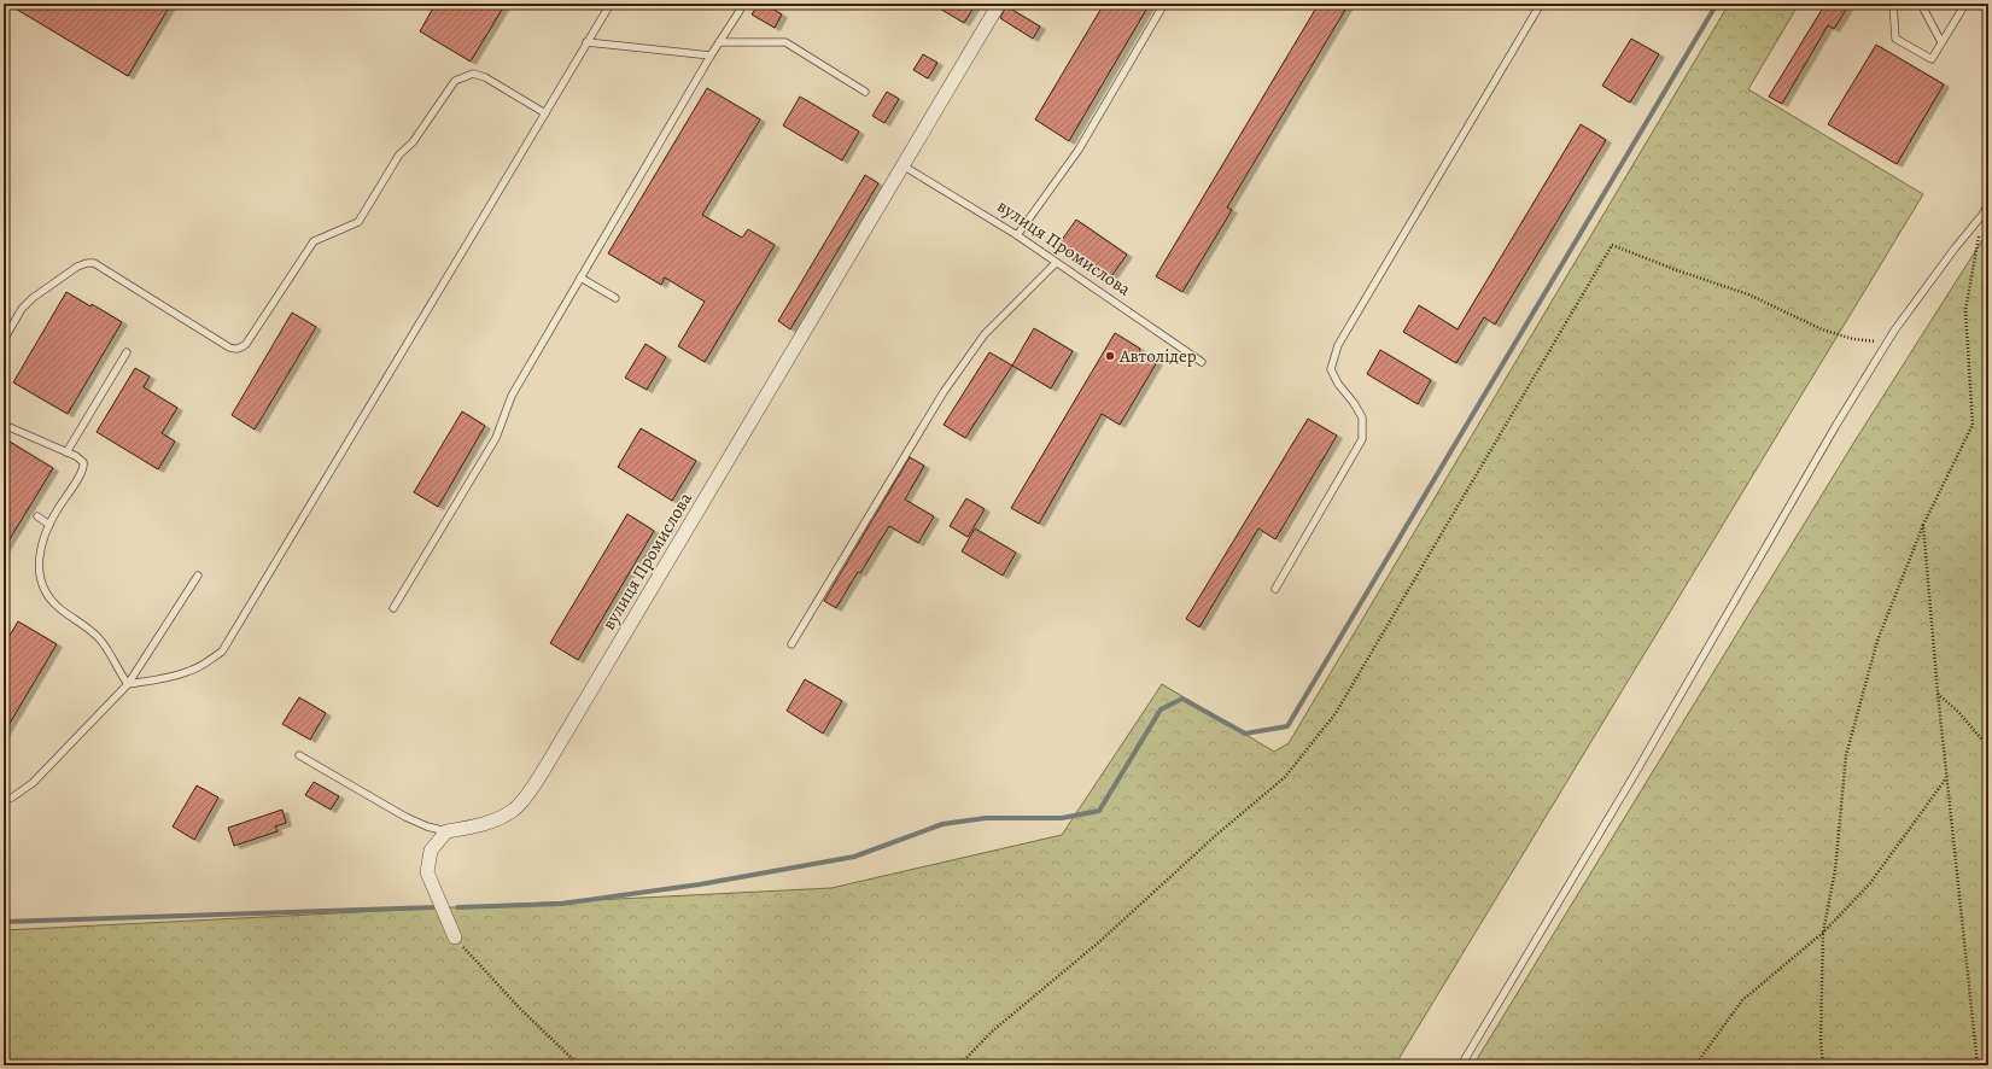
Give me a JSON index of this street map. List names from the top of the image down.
{
  "streets": {
    "street": ["вулиця Промислова"]
  },
  "places": ["Автолідер"]
}
